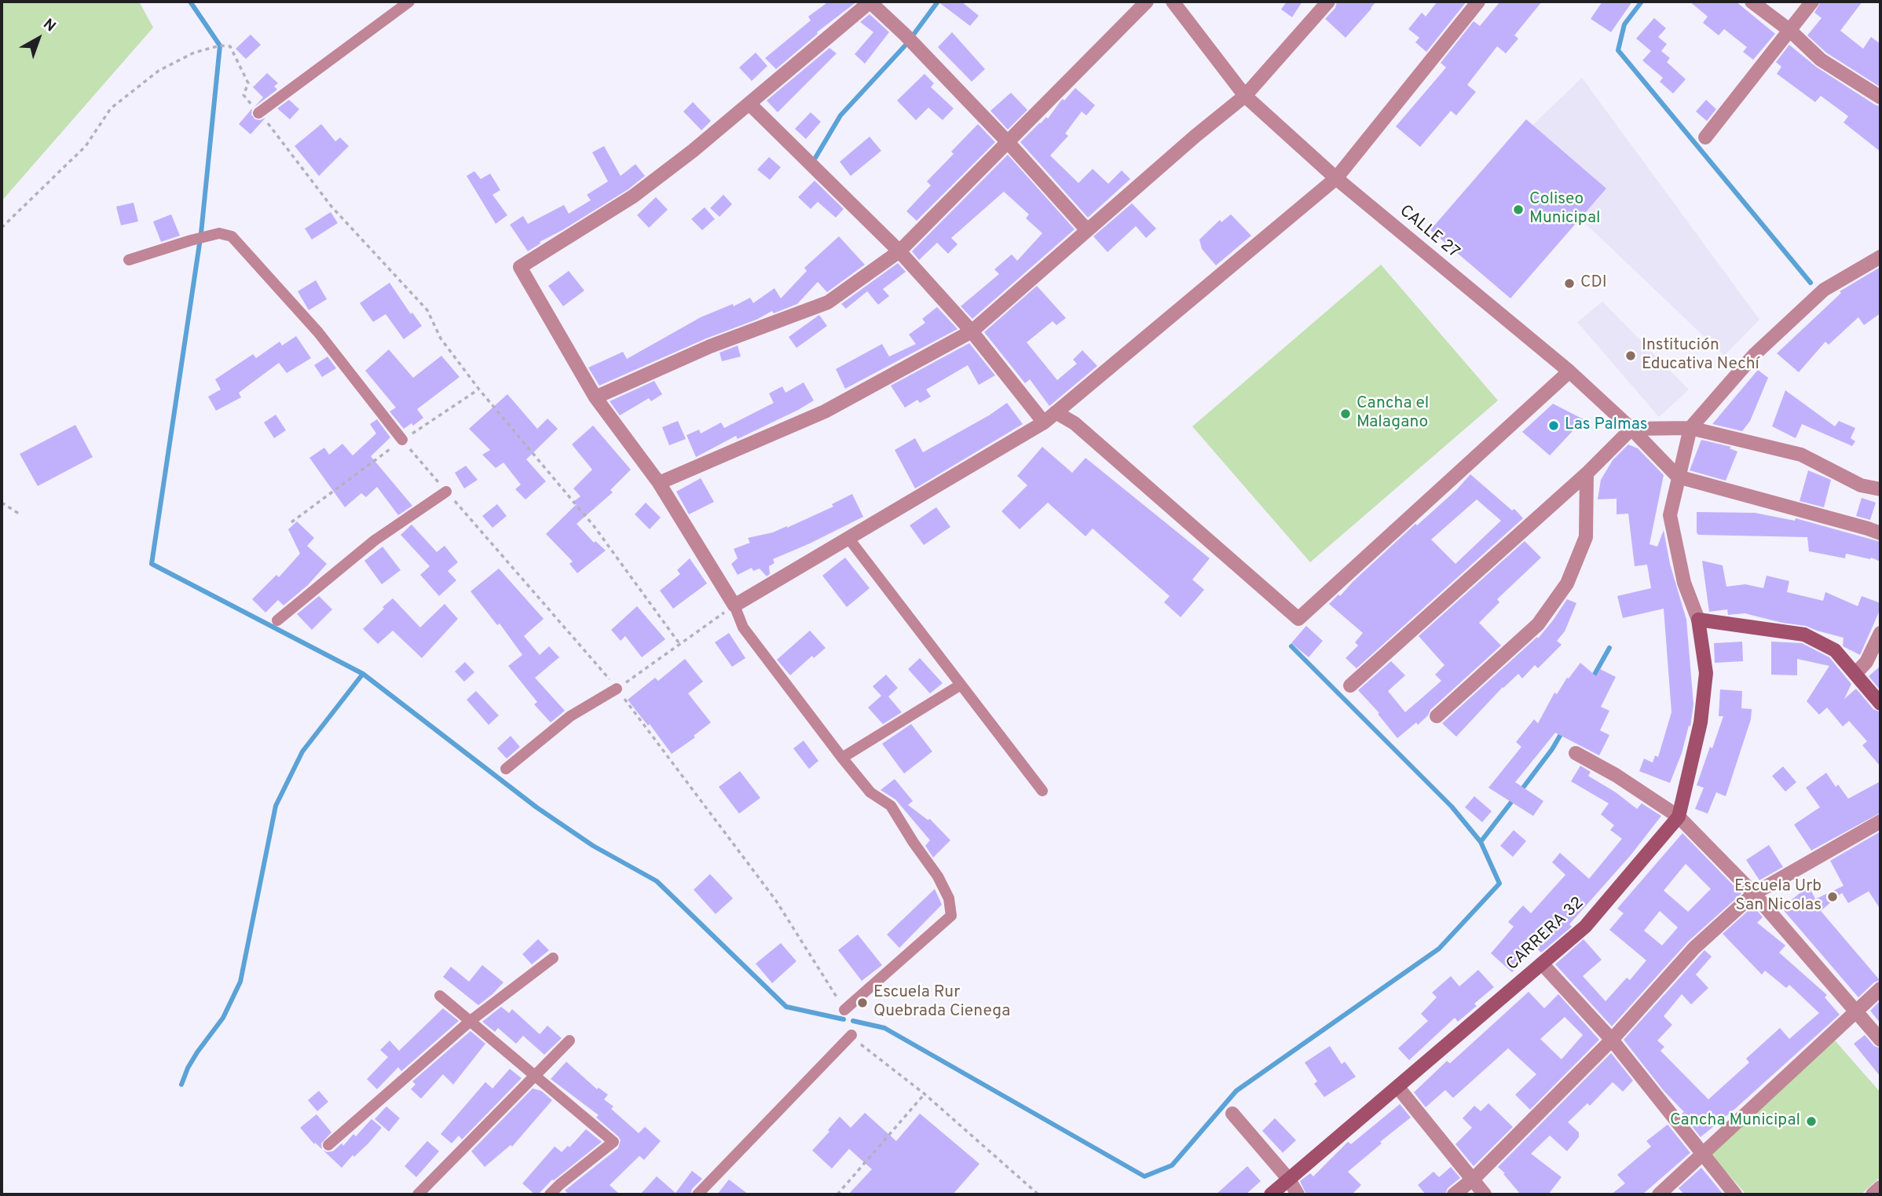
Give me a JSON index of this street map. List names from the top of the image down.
{
  "streets": {
    "main road": ["CARRERA 32"],
    "street": ["CALLE 27"]
  },
  "crossings": [
    ["CALLE 27", "CARRERA 32"]
  ],
  "places": [
    "Coliseo Municipal",
    "CDI",
    "Institución Educativa Nechí",
    "Cancha el Malagano",
    "Las Palmas",
    "Escuela Urb San Nicolas",
    "Escuela Rur Quebrada Cienega",
    "Cancha Municipal"
  ],
  "north": "top right"
}
